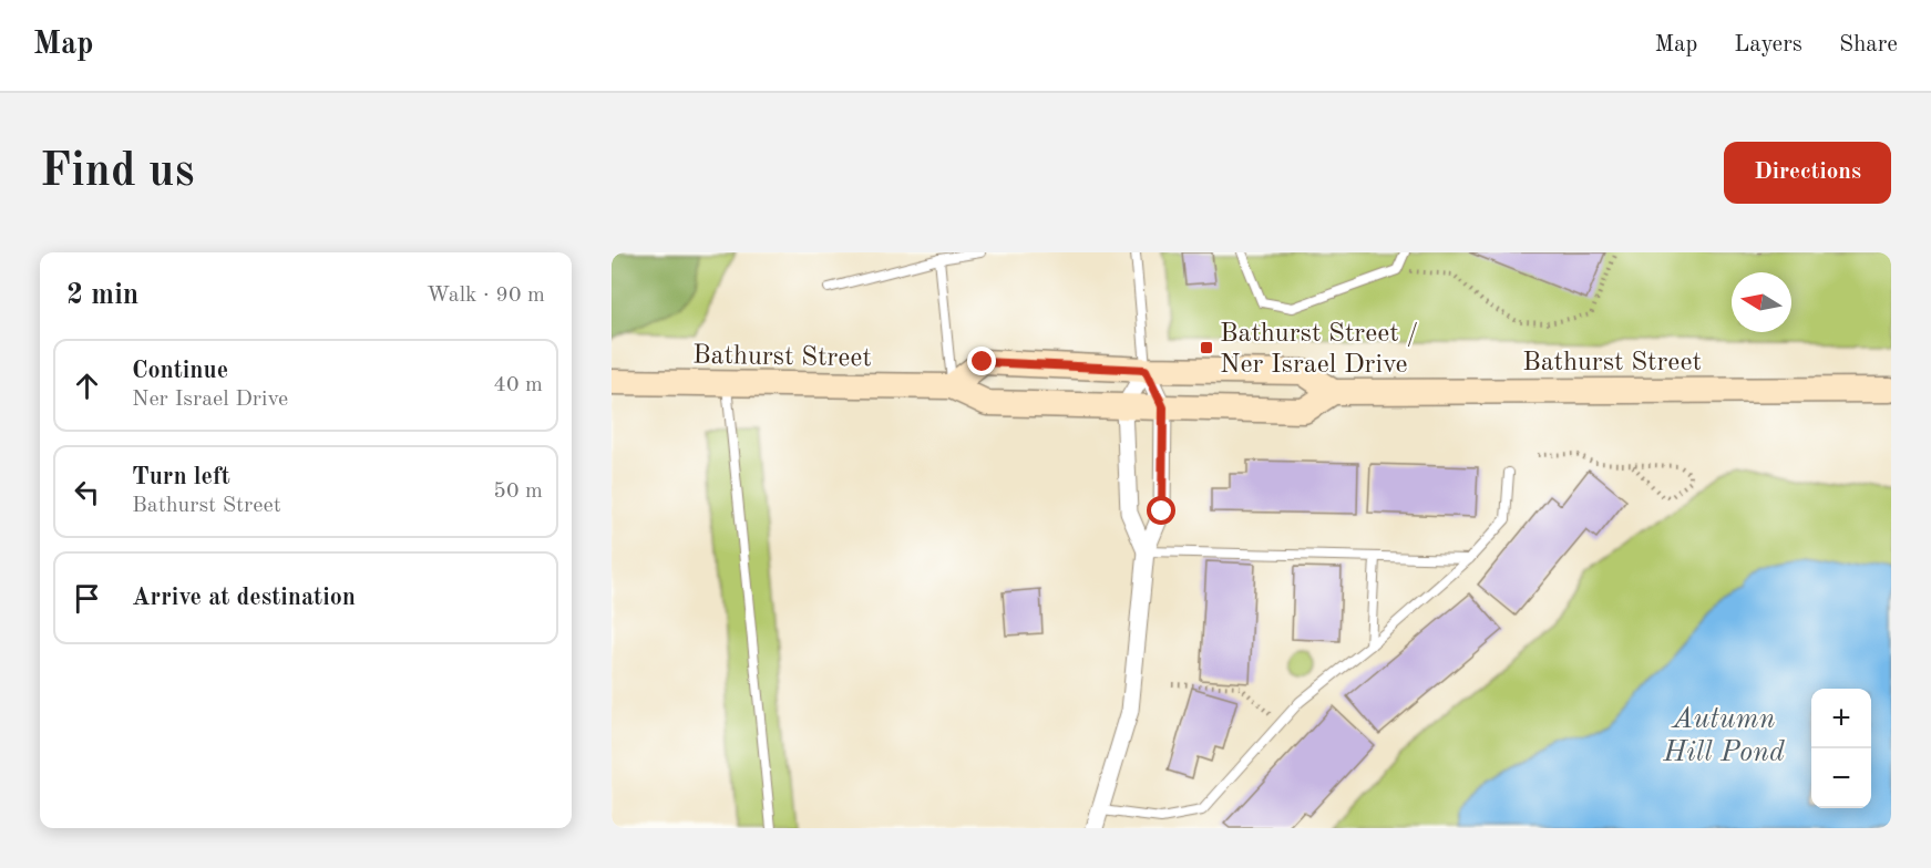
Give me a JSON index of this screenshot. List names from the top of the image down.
{
  "streets": {
    "main road": ["Bathurst Street"]
  },
  "water": ["Autumn Hill Pond"],
  "places": {
    "transit": ["Bathurst Street / Ner Israel Drive"]
  },
  "north": "left",
  "page": {
    "header": "Map",
    "nav": ["Map", "Layers", "Share"],
    "buttons": "Directions",
    "title": "Find us",
    "heading": ["2 min", "Walk · 90 m"],
    "list": [
      ["Continue", "Ner Israel Drive", "40 m"],
      ["Turn left", "Bathurst Street", "50 m"],
      "Arrive at destination"
    ],
    "map_buttons": ["+", "−"]
  }
}
